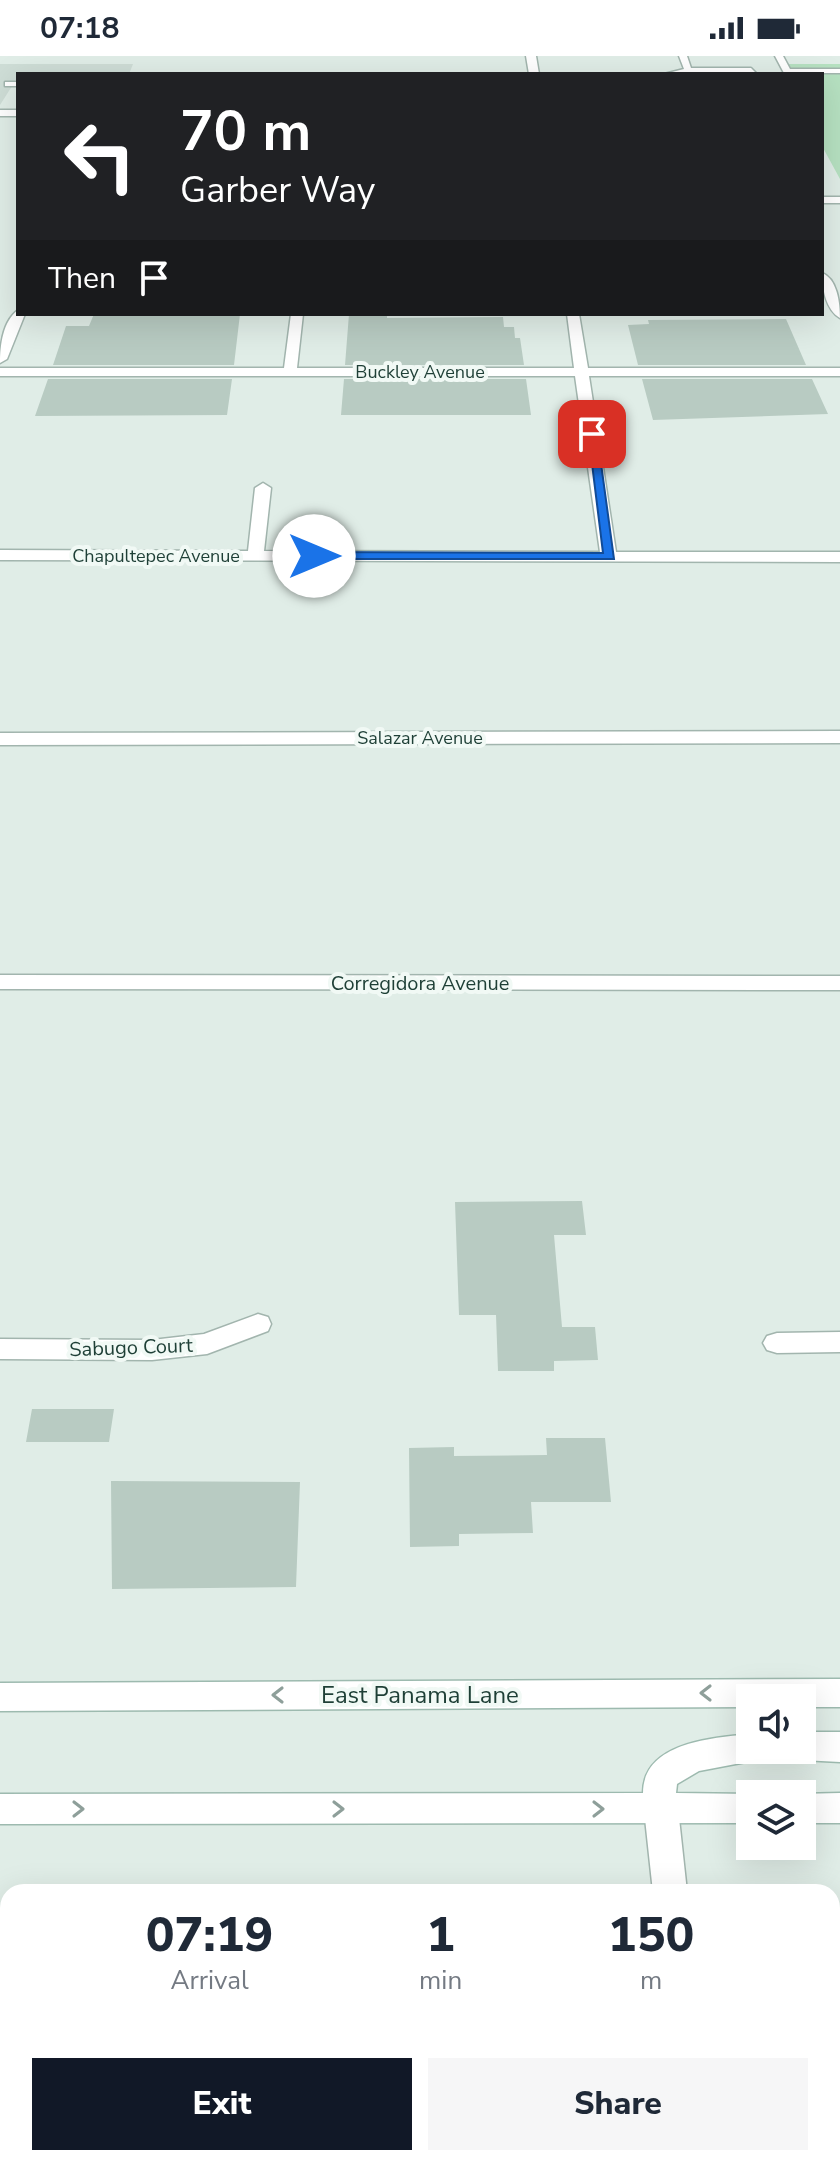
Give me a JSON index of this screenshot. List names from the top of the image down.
{
  "streets": {
    "street": [
      "Buckley Avenue",
      "Chapultepec Avenue",
      "Salazar Avenue",
      "Corregidora Avenue",
      "Sabugo Court",
      "East Panama Lane"
    ]
  },
  "page": {
    "status": "07:18",
    "turn": ["70 m", "Garber Way"],
    "then": "Then",
    "eta": [
      "07:19",
      "Arrival",
      "1",
      "min",
      "150",
      "m"
    ],
    "buttons": ["Exit", "Share"]
  }
}
